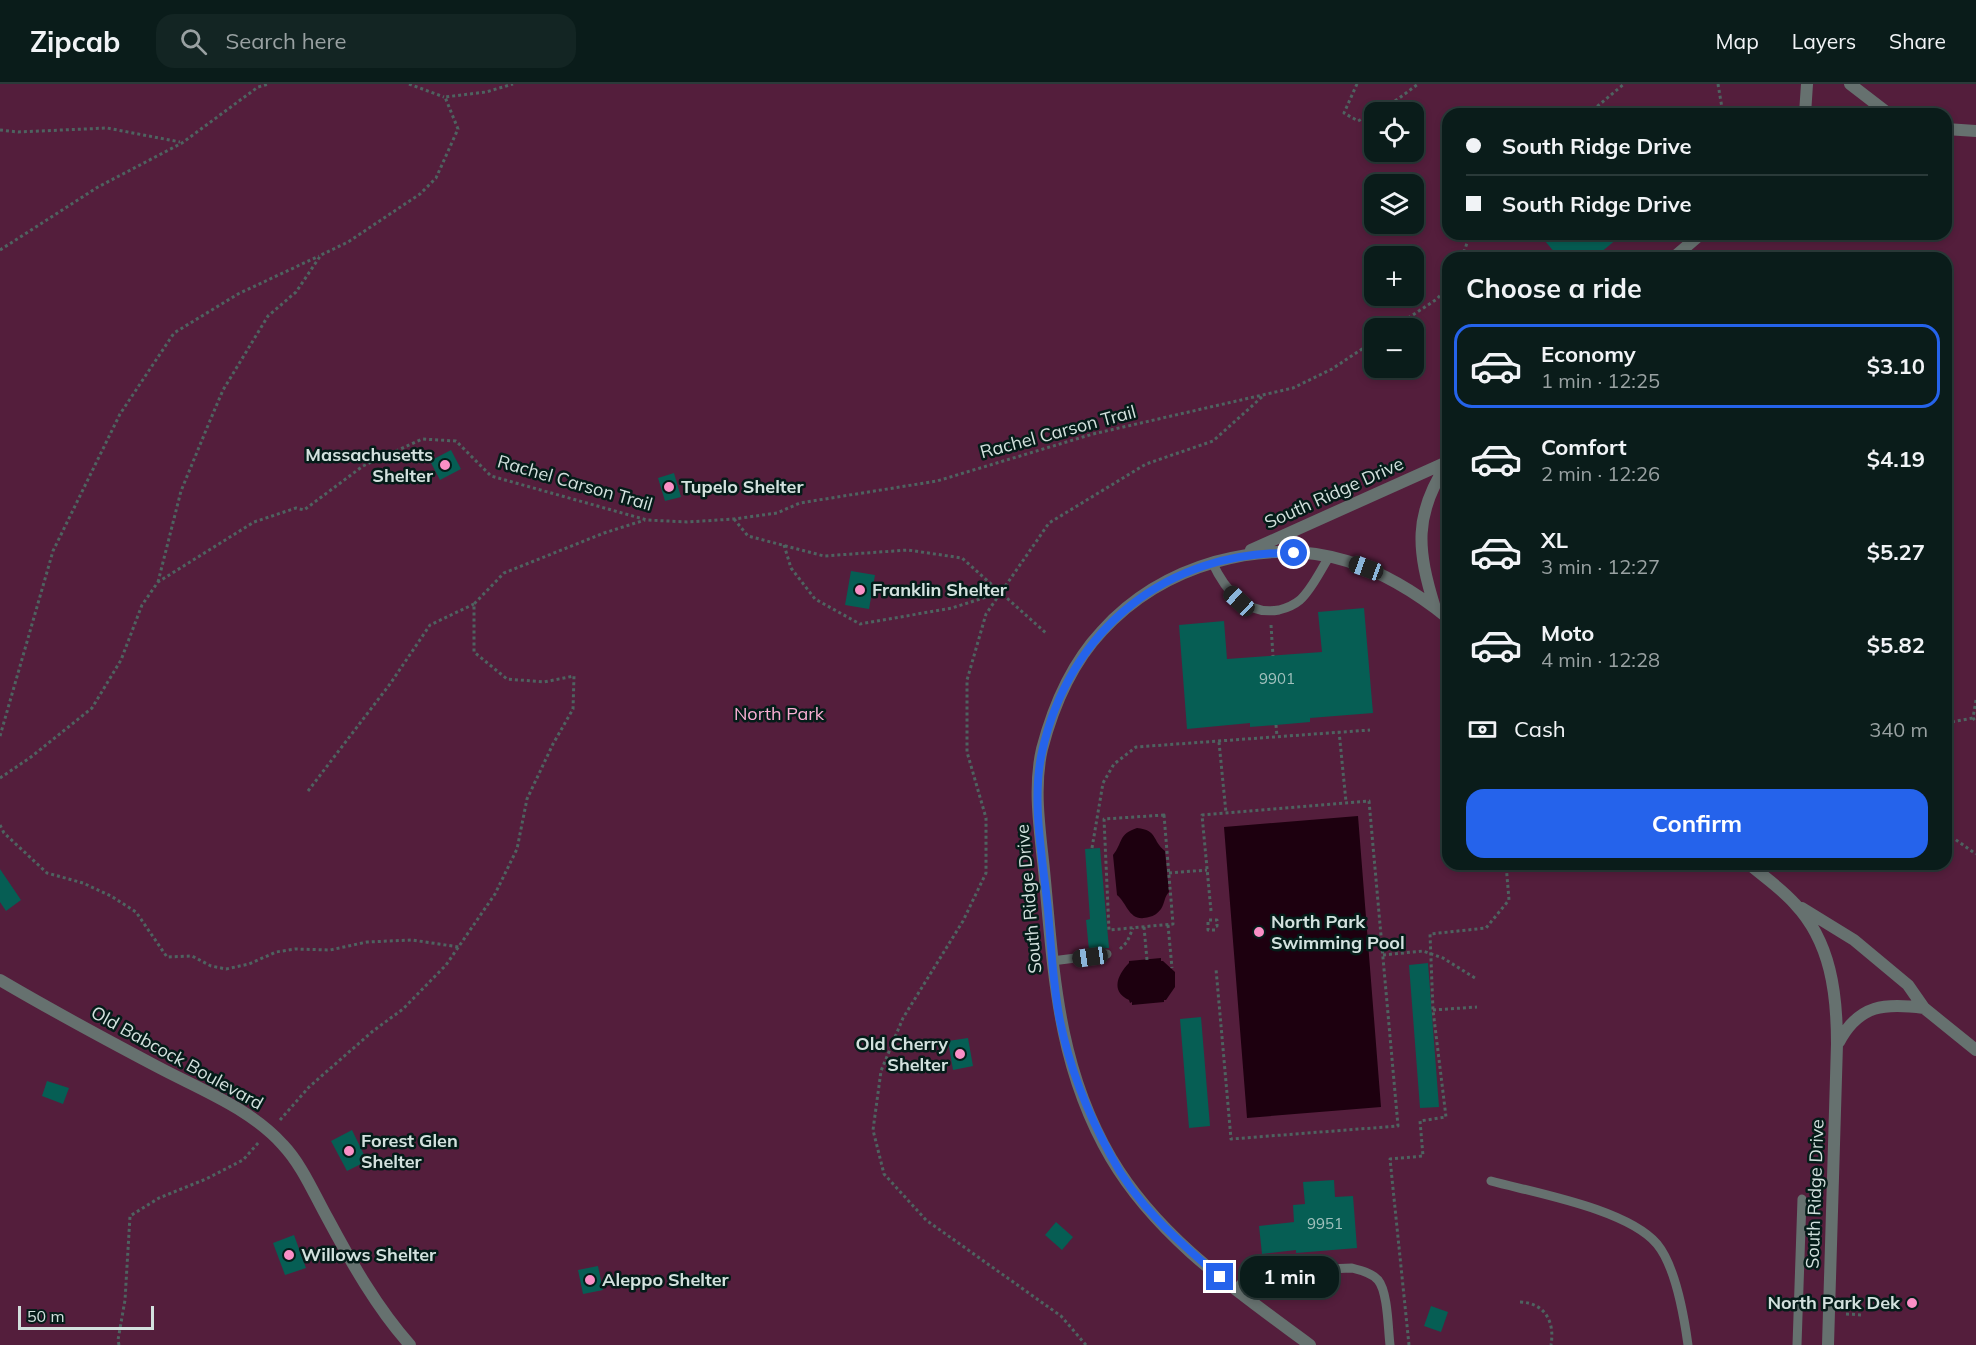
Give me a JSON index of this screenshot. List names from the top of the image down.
{
  "streets": {
    "street": ["South Ridge Drive", "Old Babcock Boulevard"],
    "path": ["Rachel Carson Trail"]
  },
  "parks": ["North Park"],
  "places": [
    "Massachusetts Shelter",
    "Tupelo Shelter",
    "Franklin Shelter",
    "North Park Swimming Pool",
    "Old Cherry Shelter",
    "Forest Glen Shelter",
    "Willows Shelter",
    "Aleppo Shelter",
    "North Park Dek"
  ],
  "house_numbers": ["9901", "9951"],
  "scale_bar": "50 m",
  "page": {
    "header": "Zipcab",
    "search": "Search here",
    "nav": ["Map", "Layers", "Share"],
    "map_buttons": ["+", "−"],
    "banner": ["South Ridge Drive", "South Ridge Drive"],
    "heading": "Choose a ride",
    "list": [
      {
        "name": "Economy",
        "note": "1 min · 12:25",
        "value": "$3.10"
      },
      {
        "name": "Comfort",
        "note": "2 min · 12:26",
        "value": "$4.19"
      },
      {
        "name": "XL",
        "note": "3 min · 12:27",
        "value": "$5.27"
      },
      {
        "name": "Moto",
        "note": "4 min · 12:28",
        "value": "$5.82"
      }
    ],
    "pay": ["Cash", "340 m"],
    "buttons": "Confirm",
    "bubble": "1 min",
    "scale": "50 m"
  }
}
